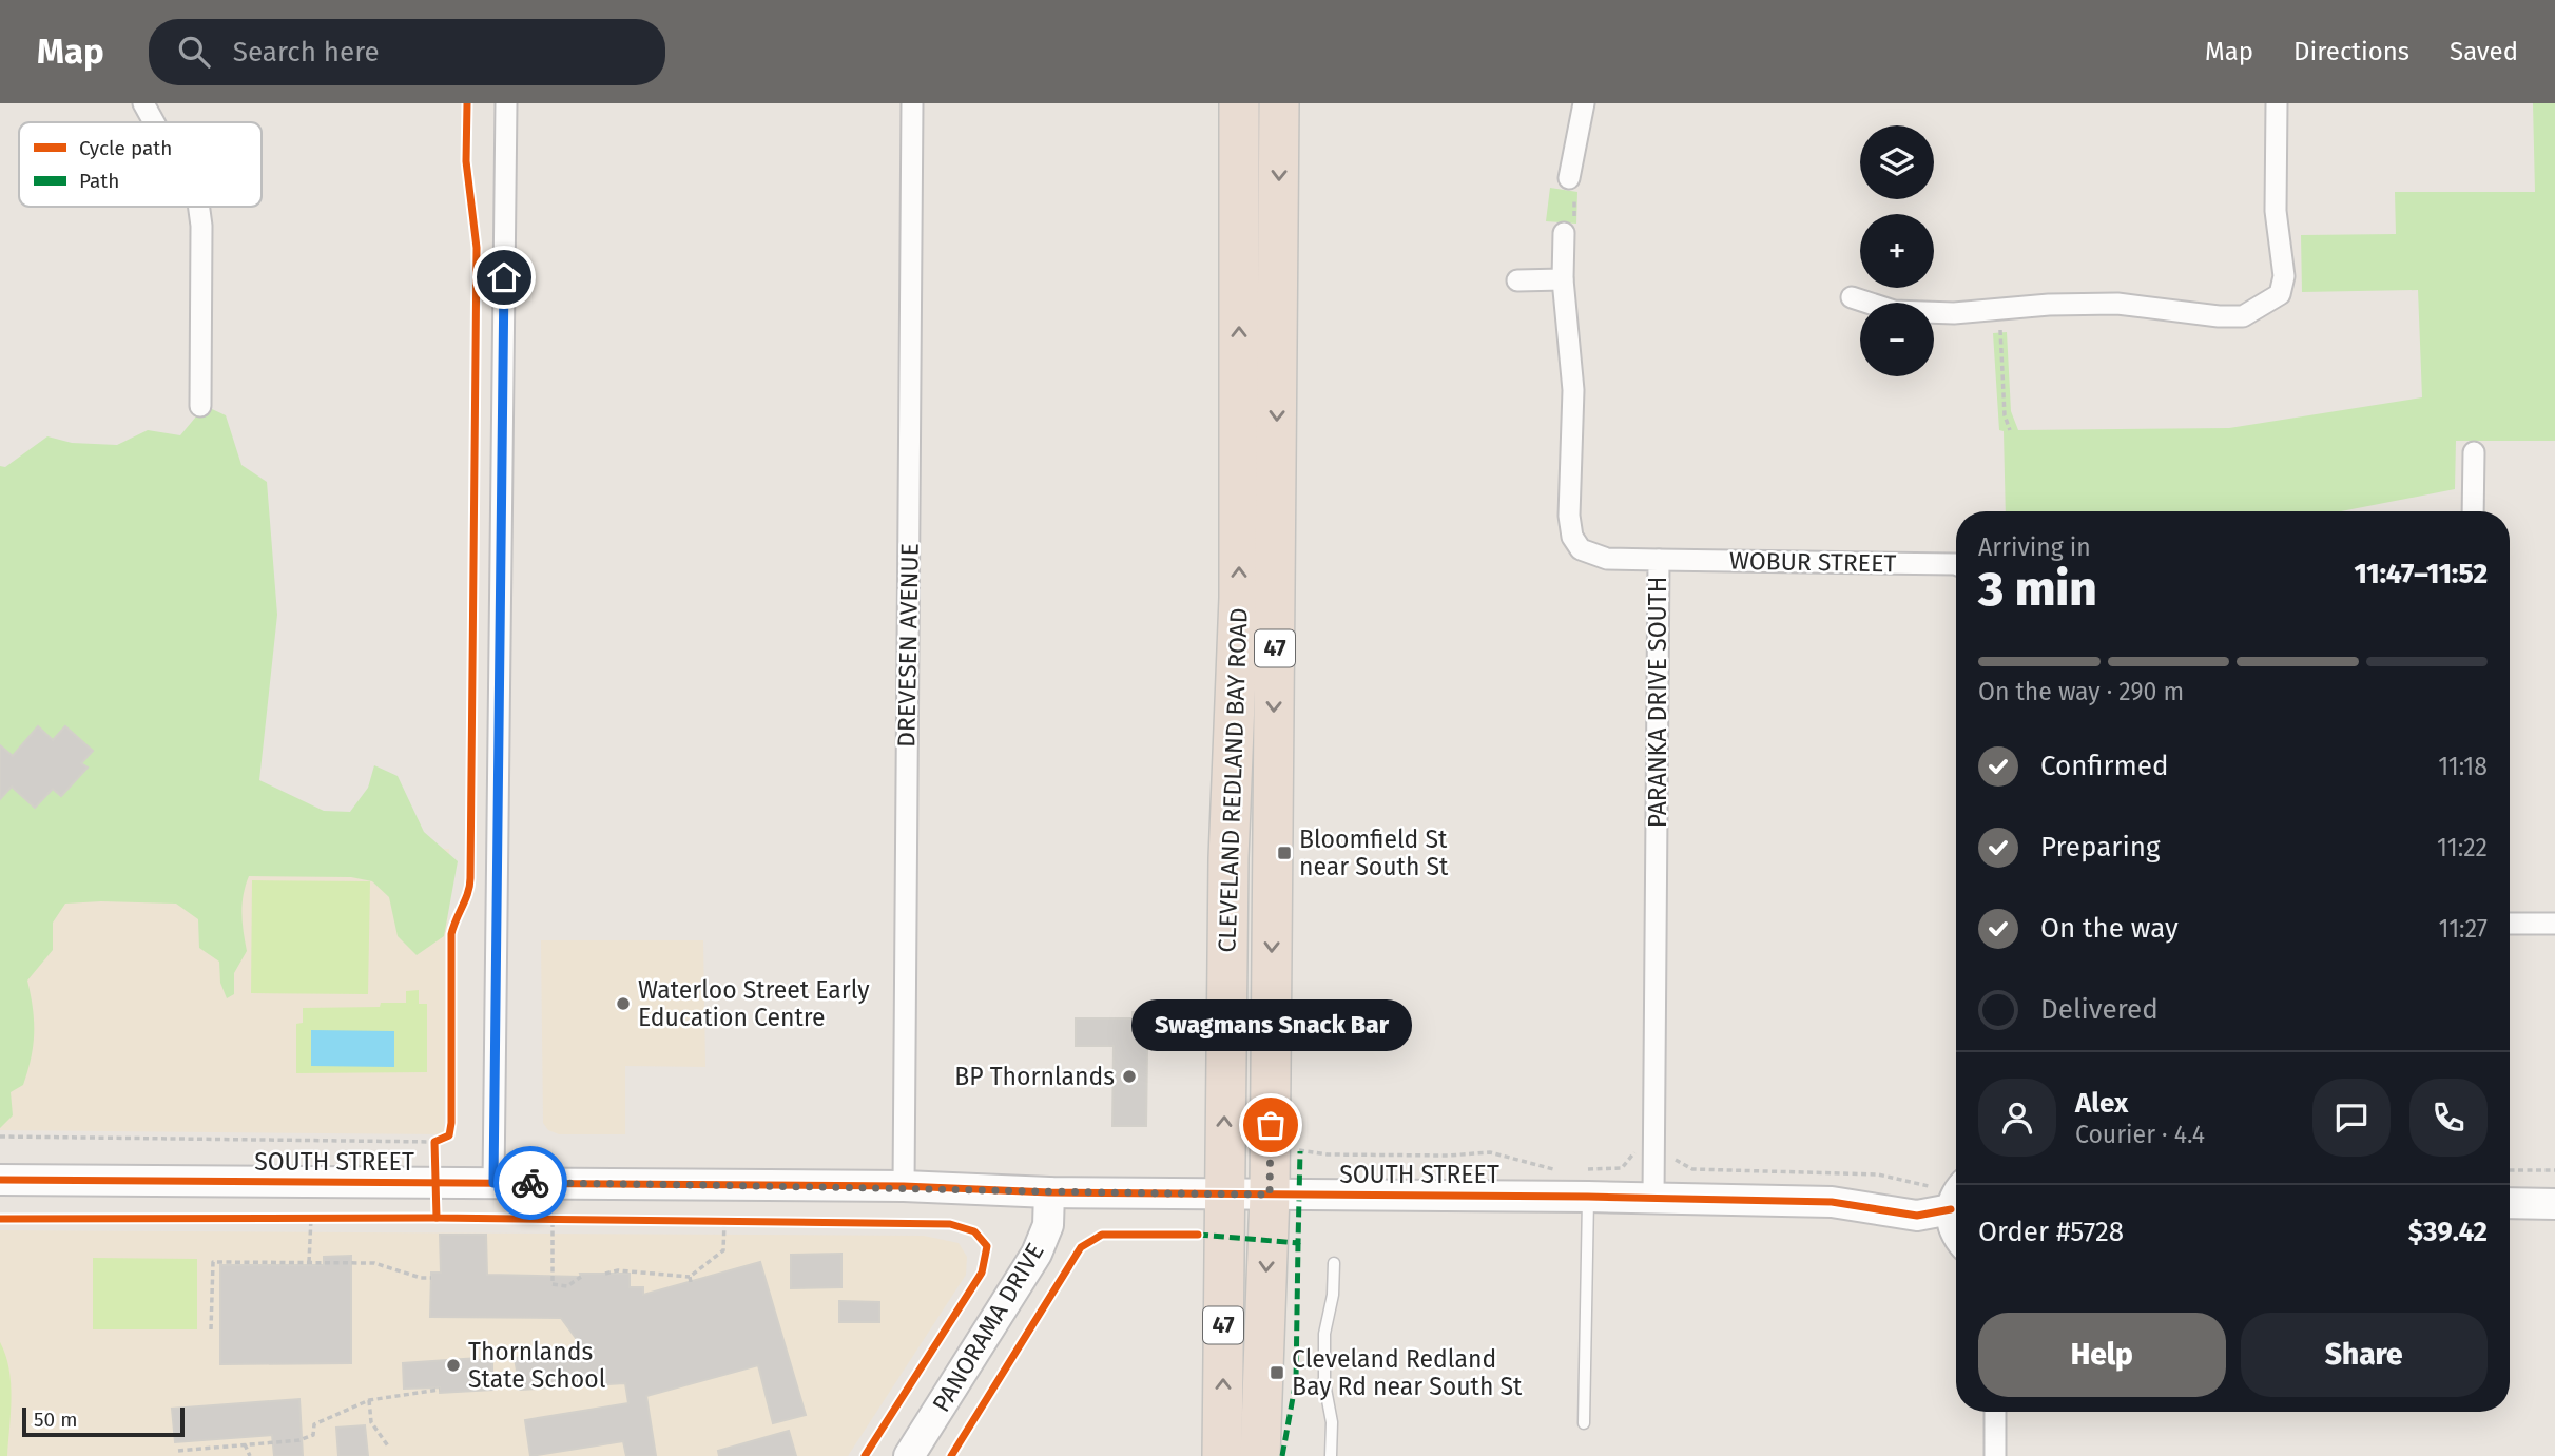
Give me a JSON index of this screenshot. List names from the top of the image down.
{
  "streets": {
    "highway": ["47", "CLEVELAND REDLAND BAY ROAD"],
    "street": [
      "WOBUR STREET",
      "DREVESEN AVENUE",
      "PARANKA DRIVE SOUTH",
      "SOUTH STREET",
      "PANORAMA DRIVE"
    ]
  },
  "crossings": [
    ["WOBUR STREET", "PARANKA DRIVE SOUTH"],
    ["DREVESEN AVENUE", "SOUTH STREET"],
    ["PARANKA DRIVE SOUTH", "SOUTH STREET"],
    ["CLEVELAND REDLAND BAY ROAD", "SOUTH STREET"],
    ["SOUTH STREET", "PANORAMA DRIVE"]
  ],
  "places": {
    "transit": ["Bloomfield St near South St", "Cleveland Redland Bay Rd near South St"],
    "other": [
      "Waterloo Street Early Education Centre",
      "BP Thornlands",
      "Swagmans Snack Bar",
      "Thornlands State School"
    ]
  },
  "legend": ["Cycle path", "Path"],
  "scale_bar": "50 m",
  "page": {
    "header": "Map",
    "search": "Search here",
    "nav": ["Map", "Directions", "Saved"],
    "map_buttons": ["+", "−"],
    "heading": ["3 min", "Arriving in", "11:47–11:52"],
    "panel": [
      "Alex",
      "Courier · 4.4",
      "Order #5728",
      "$39.42"
    ],
    "bar": "On the way · 290 m",
    "list": [
      ["Confirmed", "11:18"],
      ["Preparing", "11:22"],
      ["On the way", "11:27"],
      "Delivered"
    ],
    "bubble": "Swagmans Snack Bar",
    "buttons": ["Help", "Share"],
    "scale": "50 m"
  }
}
